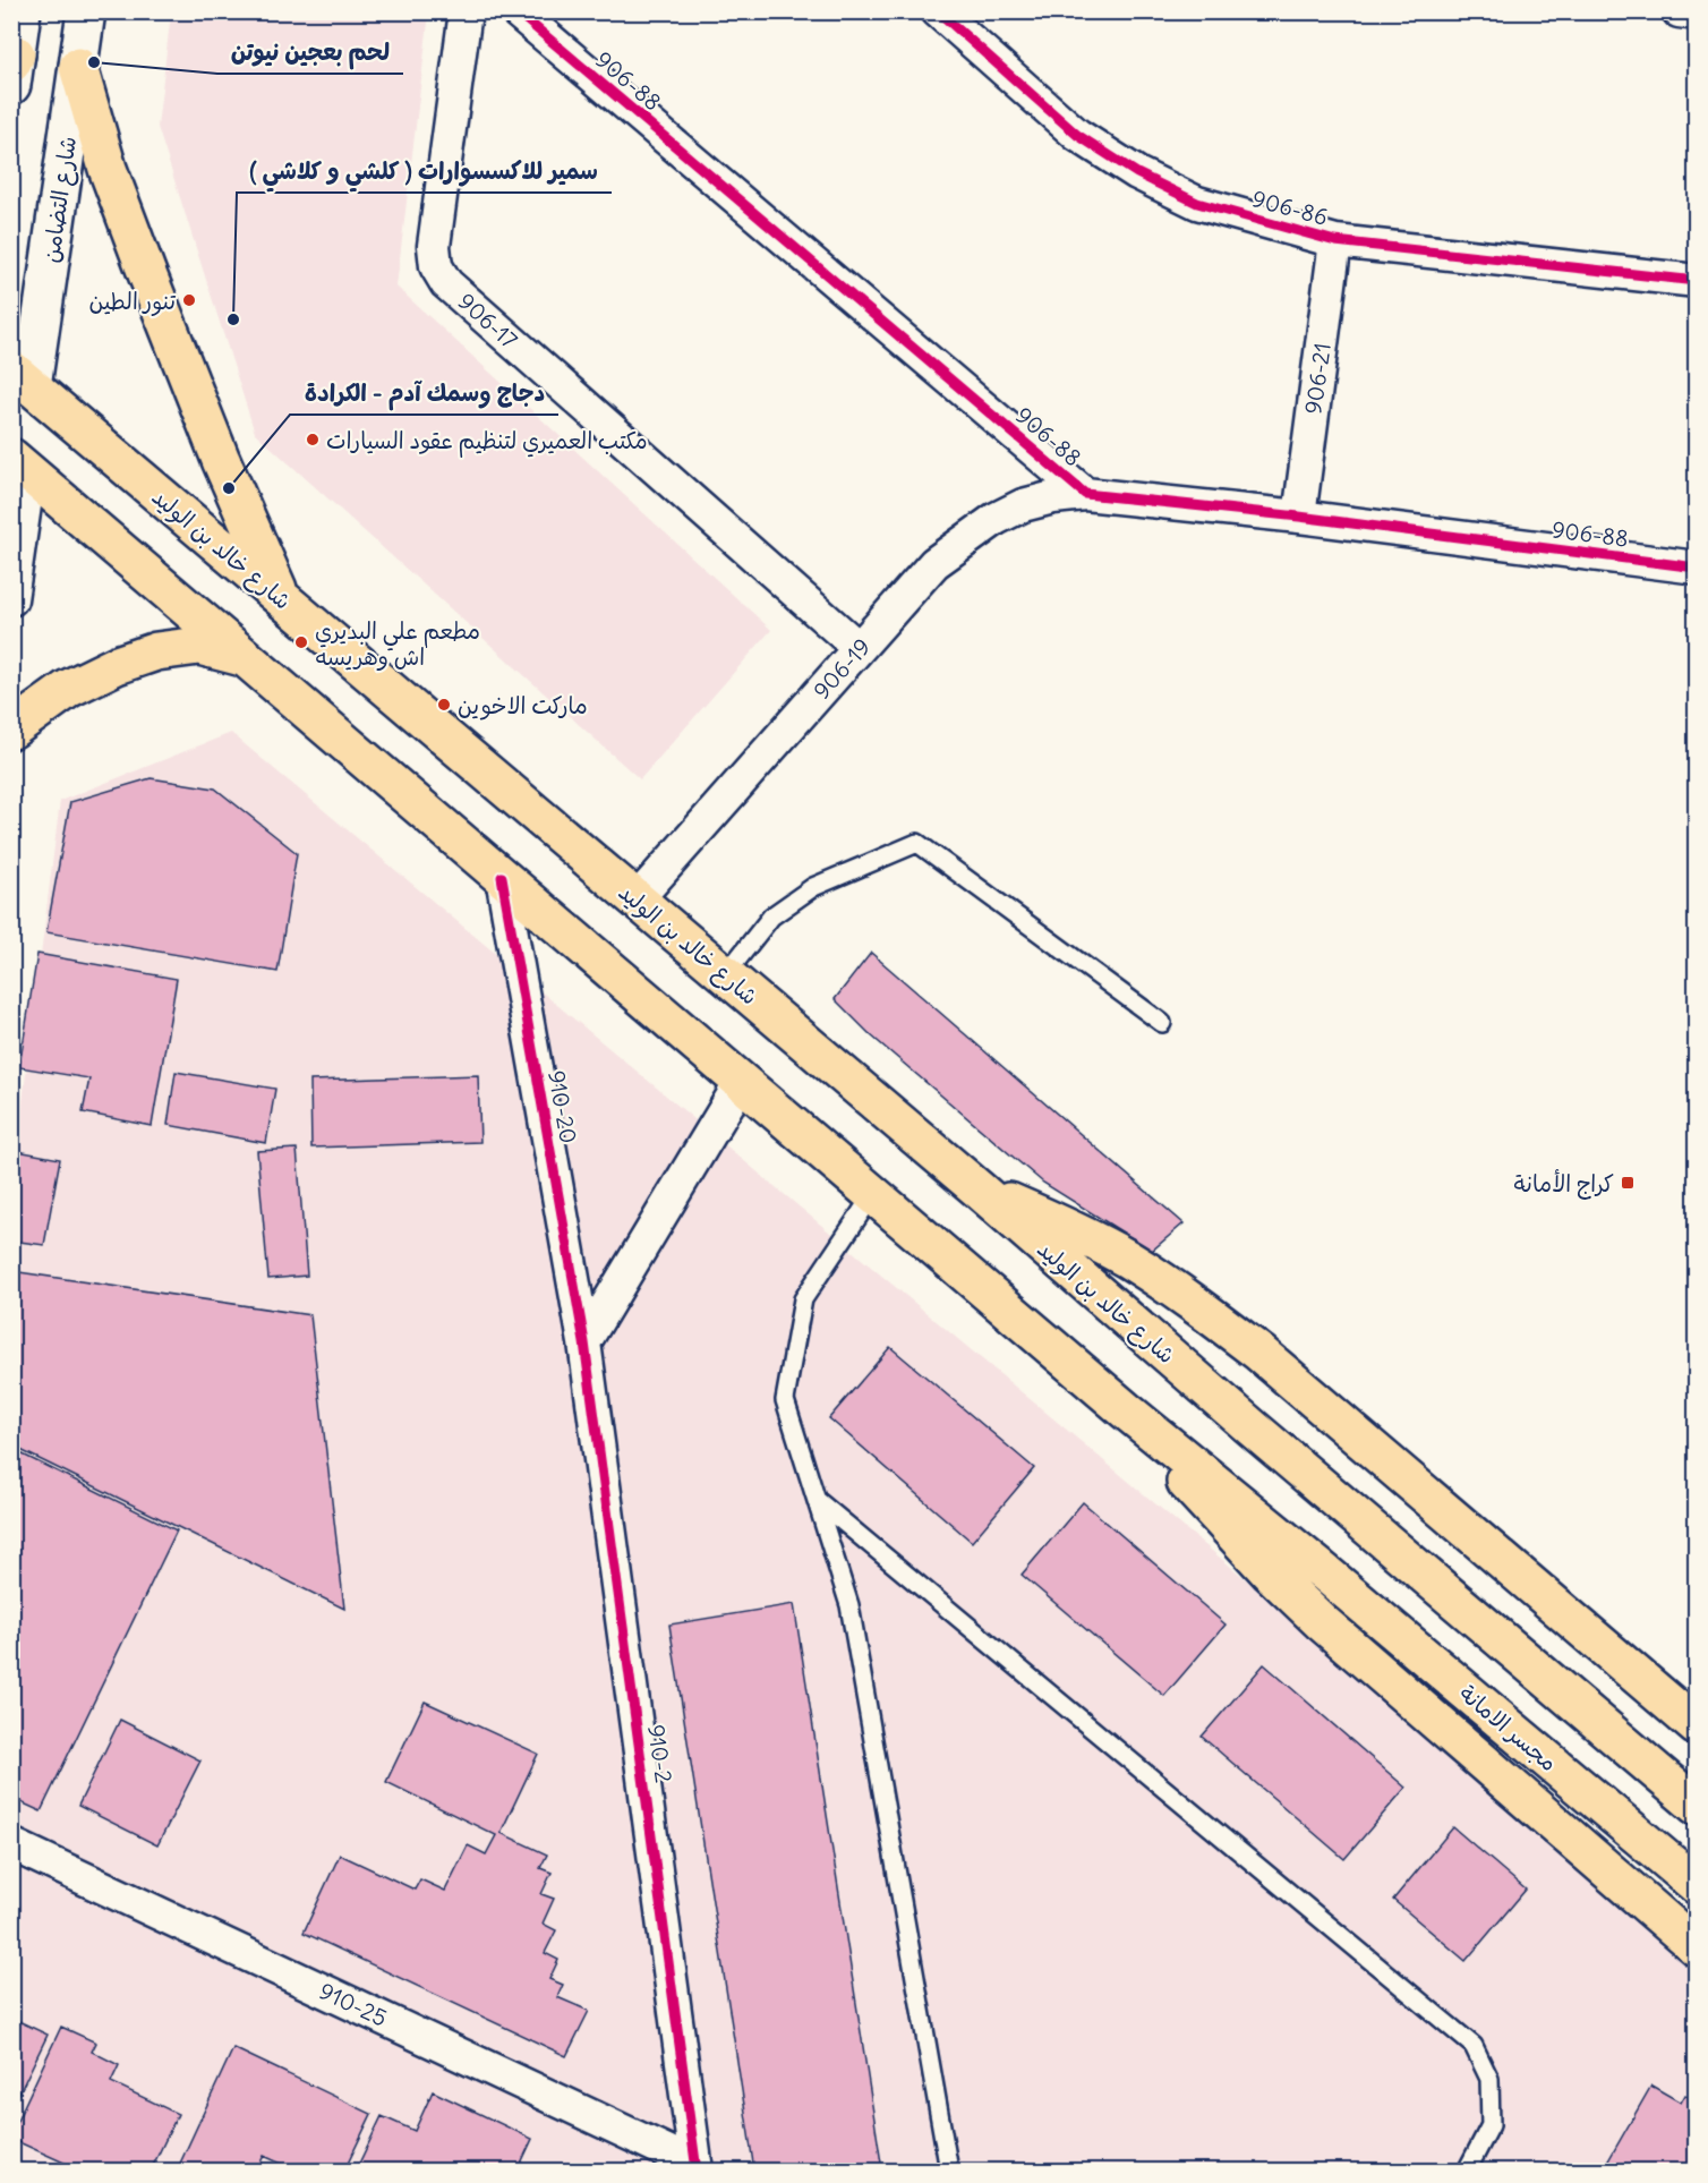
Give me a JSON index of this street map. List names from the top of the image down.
{
  "streets": {
    "main road": ["شارع خالد بن الوليد", "مجسر الامانة"],
    "street": [
      "906-88",
      "شارع التضامن",
      "906-86",
      "906-17",
      "906-21",
      "906-19",
      "910-20",
      "910-2",
      "910-25"
    ]
  },
  "crossings": [
    ["906-88", "906-21"],
    ["906-88", "906-19"],
    ["شارع التضامن", "شارع خالد بن الوليد"],
    ["906-86", "906-21"],
    ["906-17", "906-19"],
    ["شارع خالد بن الوليد", "906-19"],
    ["910-20", "910-2"],
    ["910-2", "910-25"]
  ],
  "places": {
    "other": [
      "لحم بعجين نيوتن",
      "تنور الطين",
      "سمير للاكسسوارات ( كلشي و كلاشي )",
      "مكتب العميري لتنظيم عقود السيارات",
      "دجاج وسمك آدم - الكرادة",
      "مطعم علي البديري اش وهريسه",
      "ماركت الاخوين"
    ],
    "transit": ["كراج الأمانة"]
  }
}
